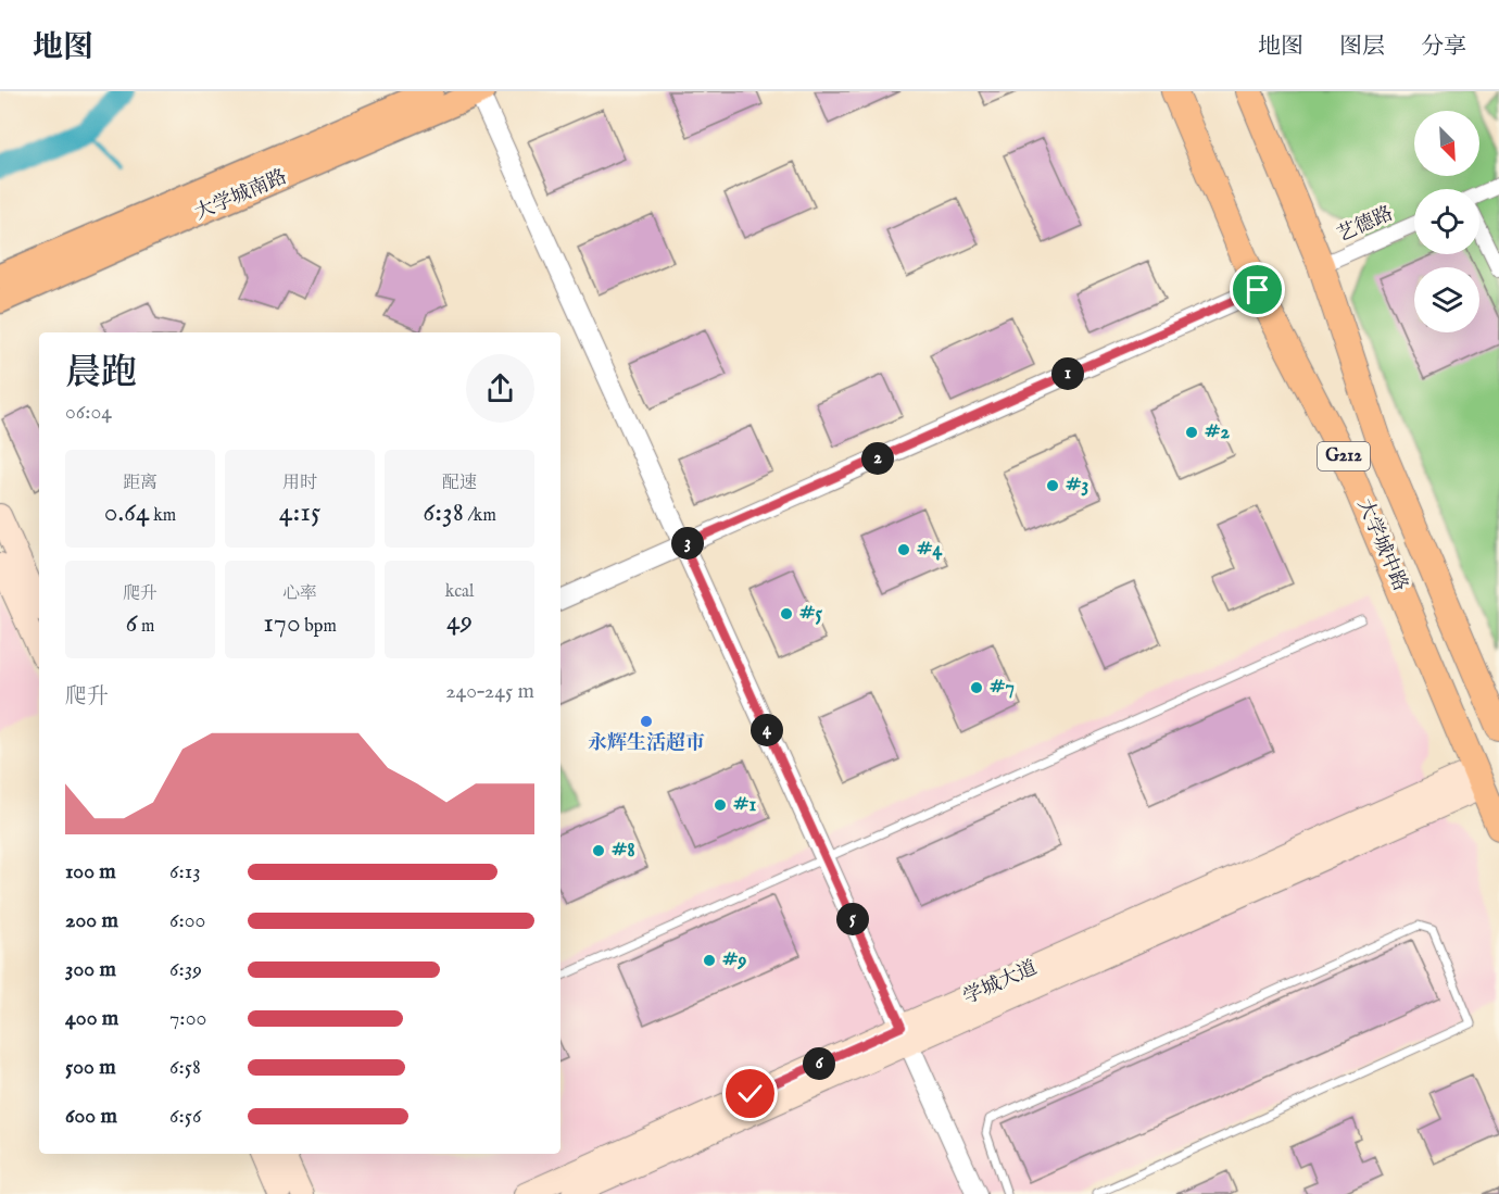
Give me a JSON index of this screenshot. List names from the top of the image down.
{
  "streets": {
    "highway": ["G212", "大学城中路"],
    "main road": ["大学城南路", "学城大道"],
    "street": ["艺德路"]
  },
  "crossings": [
    ["艺德路", "大学城中路"],
    ["大学城中路", "学城大道"]
  ],
  "places": [
    "#2",
    "#3",
    "#4",
    "#5",
    "#7",
    "永辉生活超市",
    "#1",
    "#8",
    "#9"
  ],
  "north": "bottom right",
  "page": {
    "header": "地图",
    "nav": ["地图", "图层", "分享"],
    "heading": ["晨跑", "06:04"],
    "pins": [
      "1",
      "2",
      "3",
      "4",
      "5",
      "6"
    ],
    "stats": [
      ["距离", "0.64 km"],
      ["用时", "4:15"],
      ["配速", "6:38 /km"],
      ["爬升", "6 m"],
      ["心率", "170 bpm"],
      ["kcal", "49"]
    ],
    "chart": ["爬升", "240–245 m"],
    "list": [
      {
        "name": "100 m",
        "note": "6:13"
      },
      {
        "name": "200 m",
        "note": "6:00"
      },
      {
        "name": "300 m",
        "note": "6:39"
      },
      {
        "name": "400 m",
        "note": "7:00"
      },
      {
        "name": "500 m",
        "note": "6:58"
      },
      {
        "name": "600 m",
        "note": "6:56"
      }
    ]
  }
}
